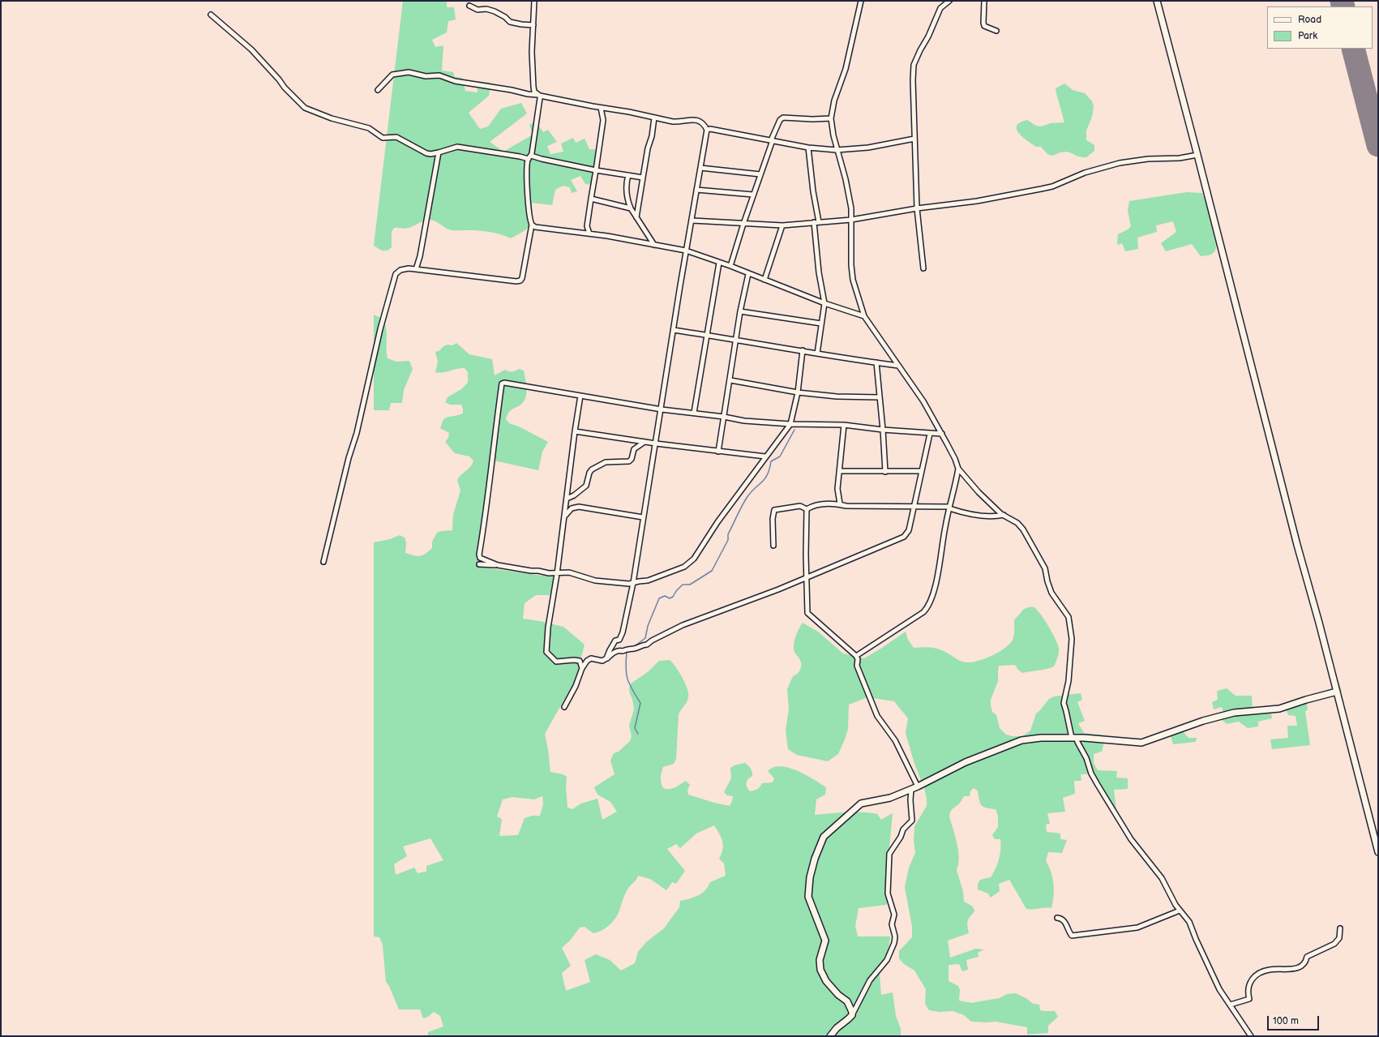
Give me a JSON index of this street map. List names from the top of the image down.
{
  "legend": ["Road", "Park"],
  "scale_bar": "100 m"
}
